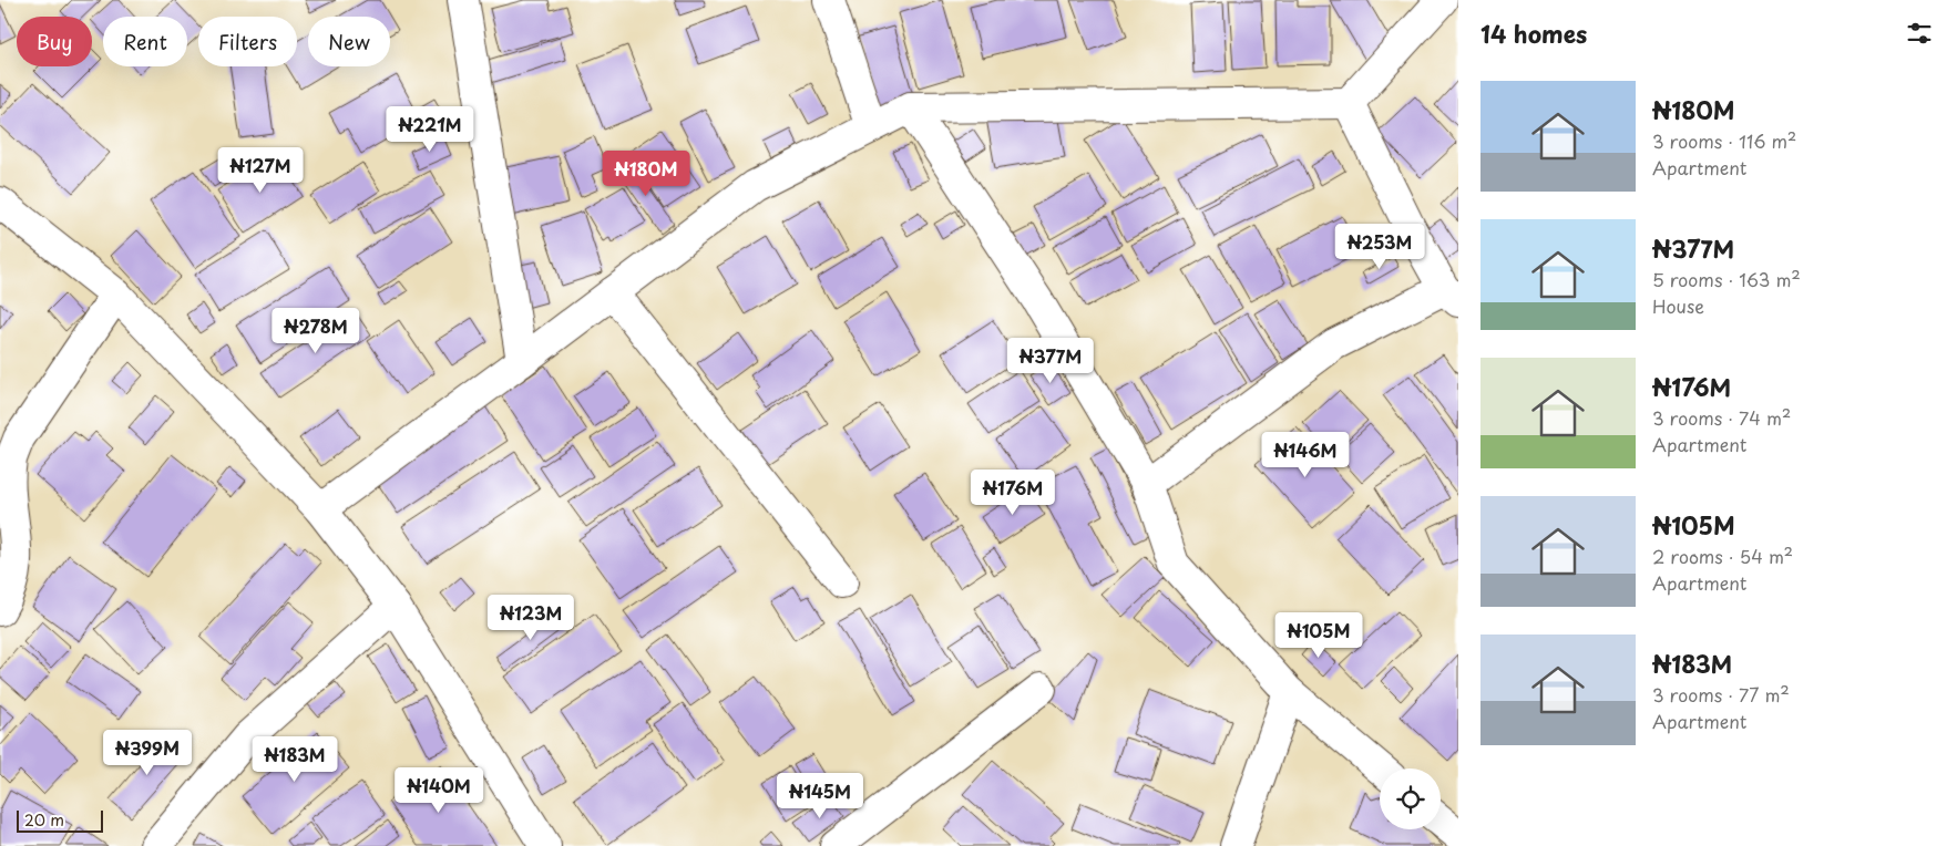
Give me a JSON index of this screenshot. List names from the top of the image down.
{
  "scale_bar": "20 m",
  "page": {
    "heading": "14 homes",
    "chip": [
      "Buy",
      "Rent",
      "Filters",
      "New"
    ],
    "list": [
      {
        "name": "₦180M",
        "note": "3 rooms · 116 m² · Apartment"
      },
      {
        "name": "₦377M",
        "note": "5 rooms · 163 m² · House"
      },
      {
        "name": "₦176M",
        "note": "3 rooms · 74 m² · Apartment"
      },
      {
        "name": "₦105M",
        "note": "2 rooms · 54 m² · Apartment"
      },
      {
        "name": "₦183M",
        "note": "3 rooms · 77 m² · Apartment"
      }
    ],
    "price": [
      "₦221M",
      "₦127M",
      "₦180M",
      "₦253M",
      "₦278M",
      "₦377M",
      "₦146M",
      "₦176M",
      "₦123M",
      "₦105M",
      "₦399M",
      "₦183M",
      "₦140M",
      "₦145M"
    ],
    "scale": "20 m"
  }
}
